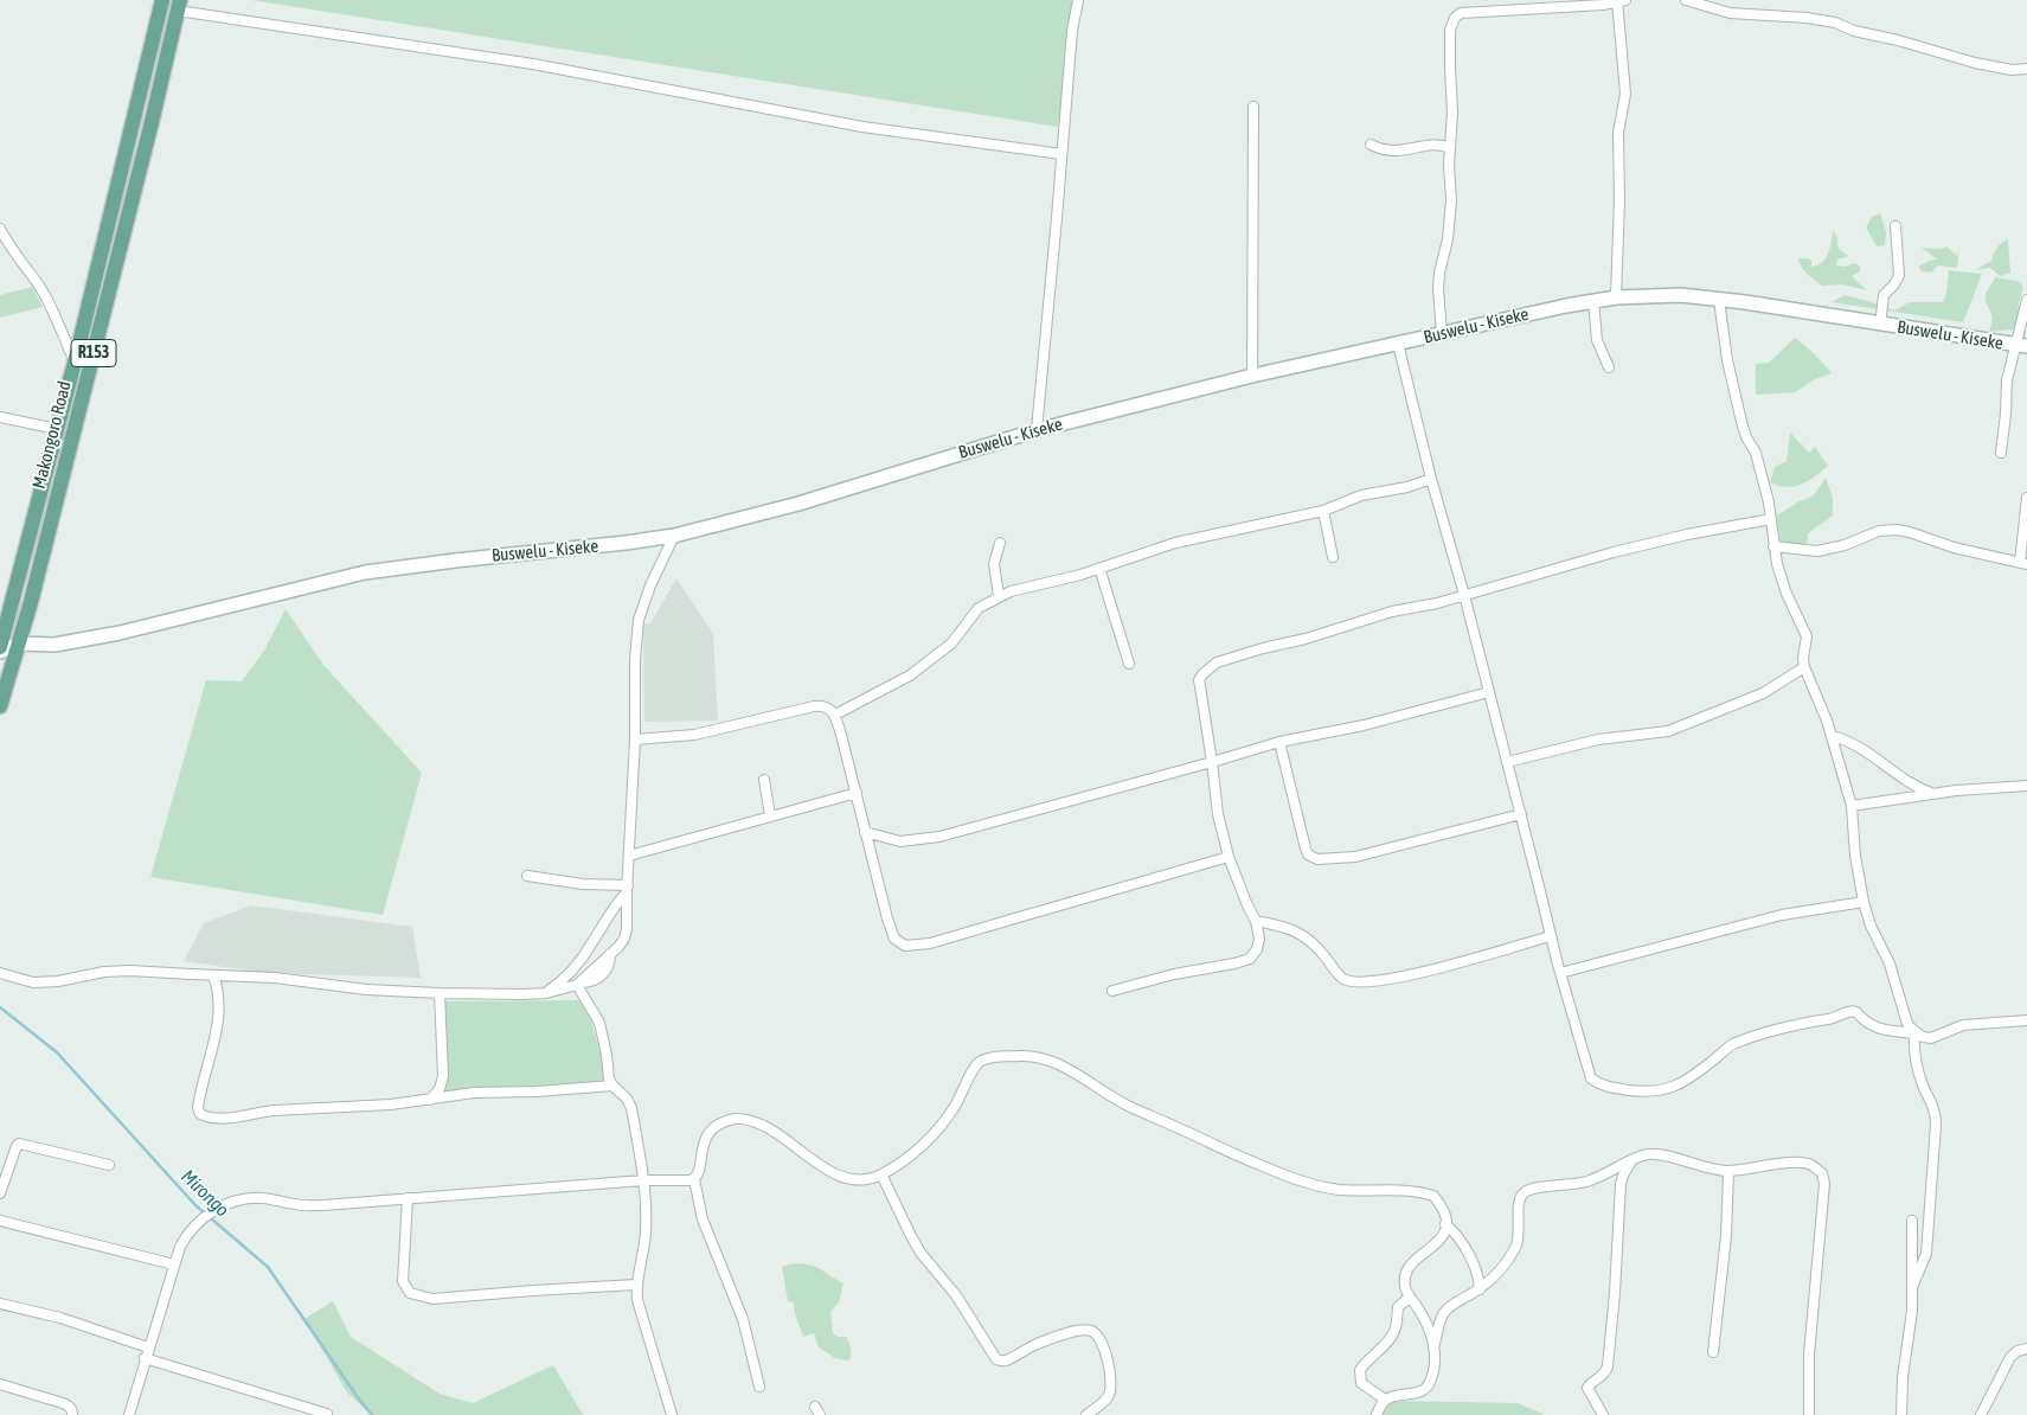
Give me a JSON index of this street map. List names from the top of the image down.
{
  "streets": {
    "main road": ["Buswelu - Kiseke", "R153", "Makongoro Road"]
  },
  "crossings": [
    ["Buswelu - Kiseke", "Makongoro Road"]
  ],
  "water": ["Mirongo"]
}
